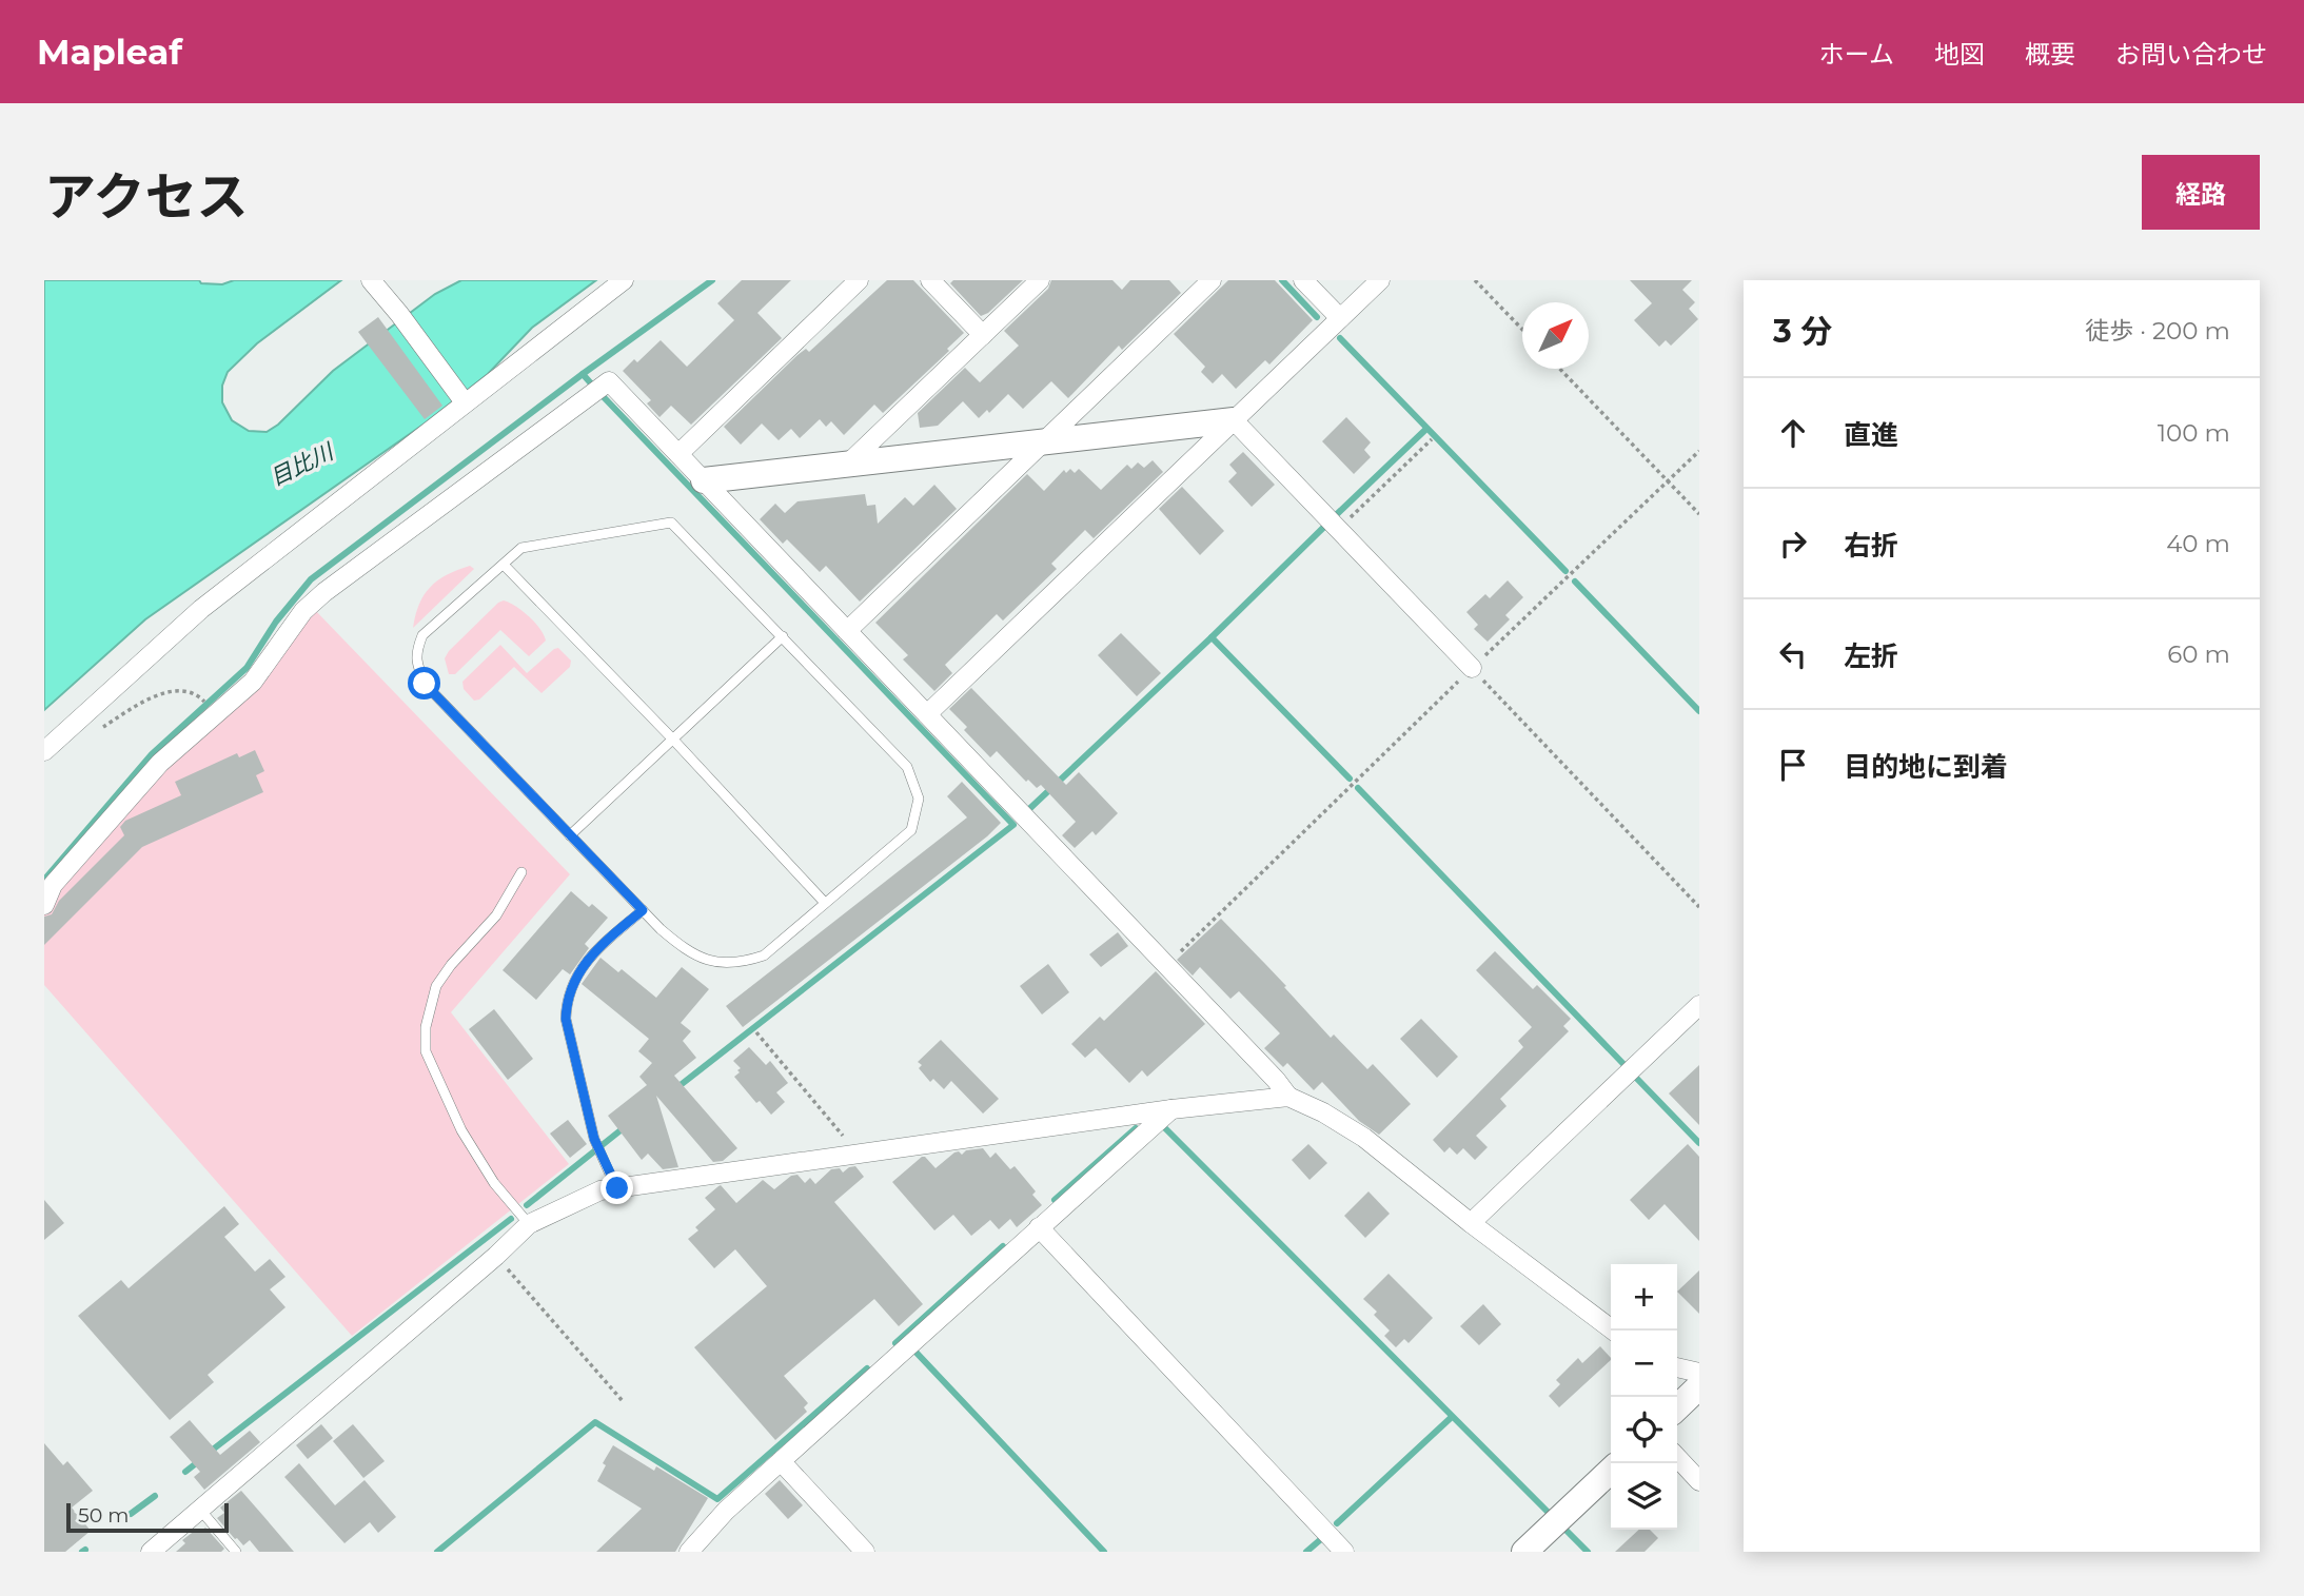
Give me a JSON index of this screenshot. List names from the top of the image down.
{
  "water": ["目比川"],
  "scale_bar": "50 m",
  "north": "top right",
  "page": {
    "header": "Mapleaf",
    "nav": [
      "ホーム",
      "地図",
      "概要",
      "お問い合わせ"
    ],
    "title": "アクセス",
    "buttons": "経路",
    "heading": ["3 分", "徒歩 · 200 m"],
    "list": [
      ["直進", "100 m"],
      ["右折", "40 m"],
      ["左折", "60 m"],
      "目的地に到着"
    ],
    "map_buttons": ["+", "−"],
    "scale": "50 m"
  }
}
